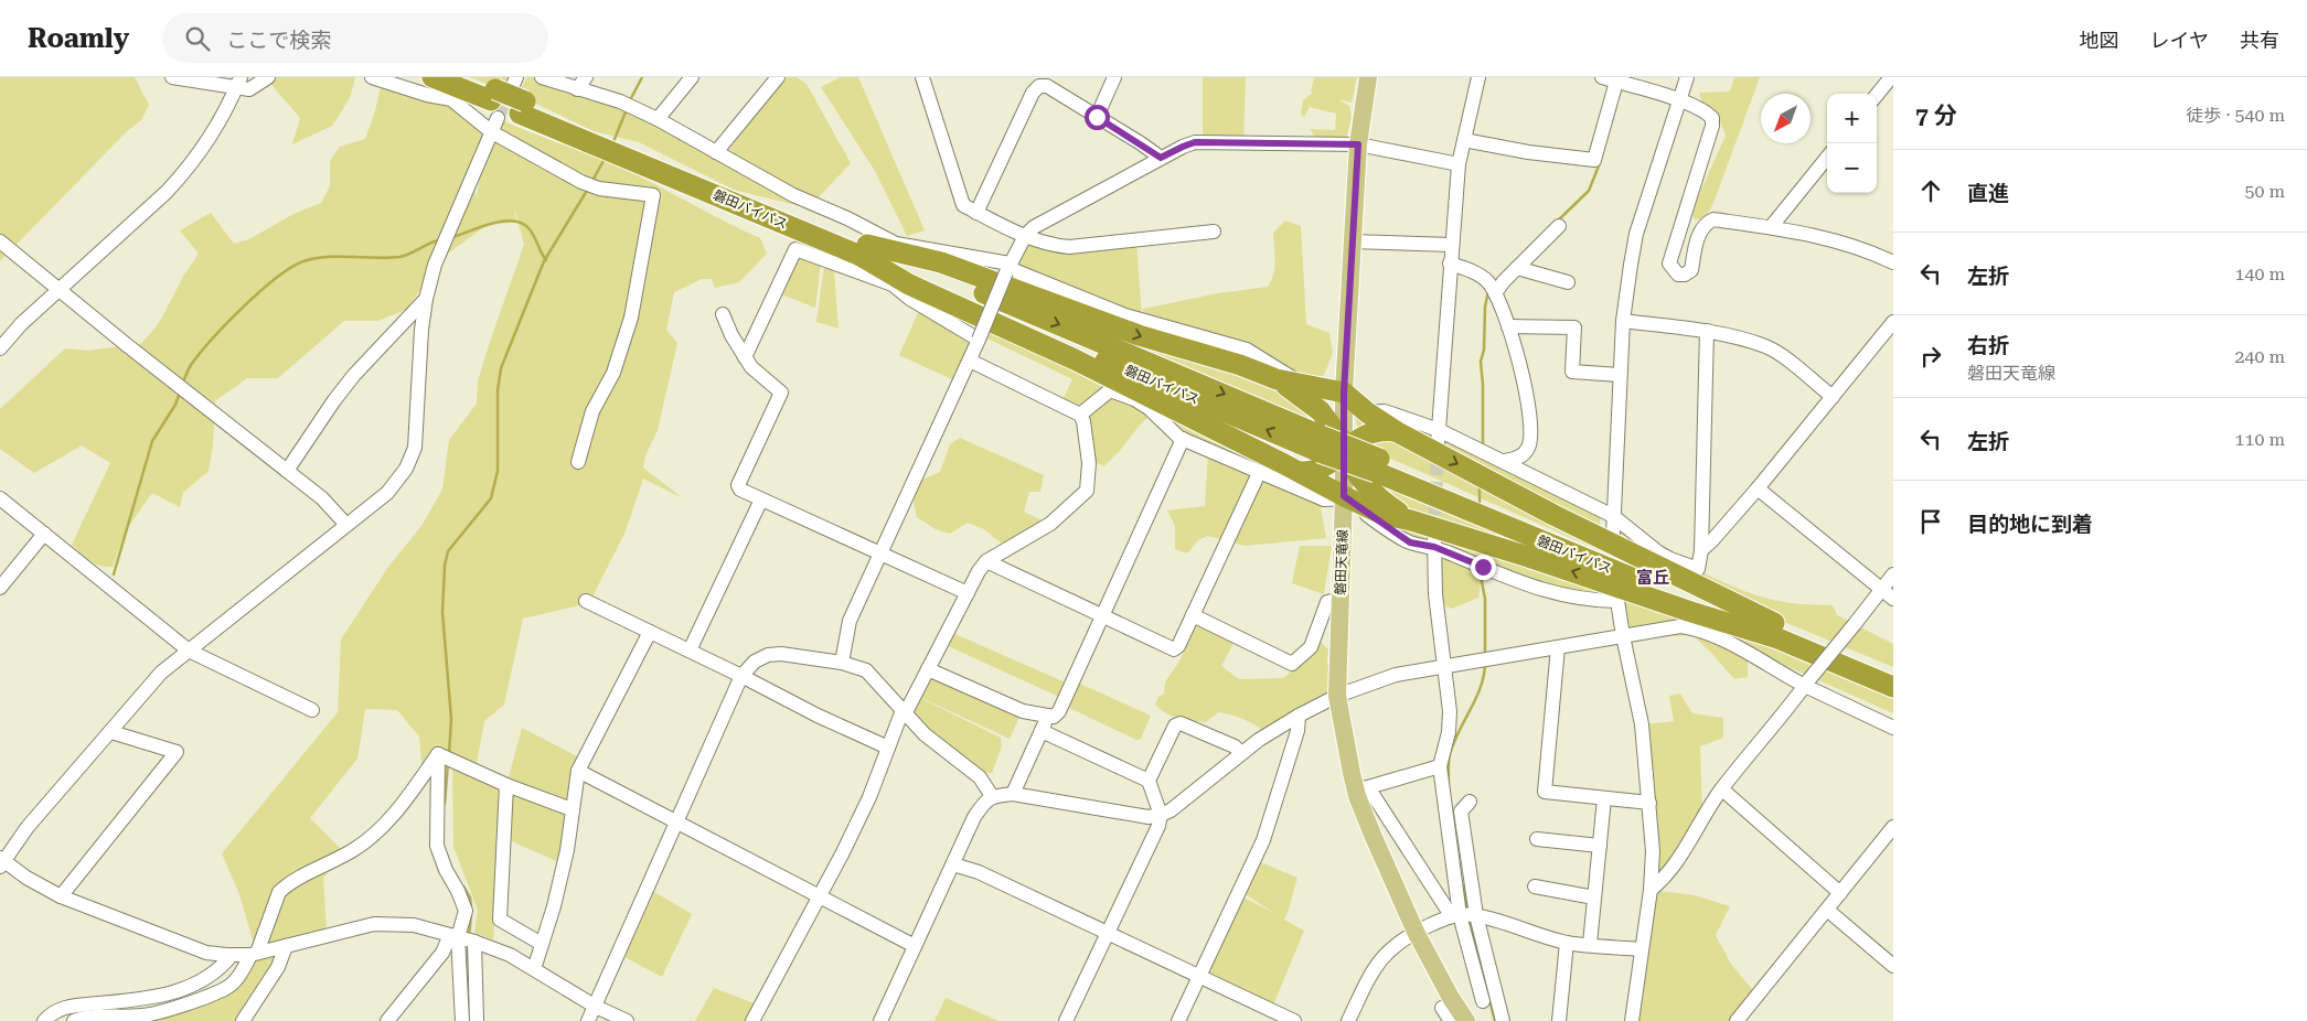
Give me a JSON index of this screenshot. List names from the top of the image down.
{
  "streets": {
    "highway": ["磐田バイパス"],
    "main road": ["磐田天竜線"]
  },
  "districts": ["富丘"],
  "north": "bottom left",
  "page": {
    "header": "Roamly",
    "search": "ここで検索",
    "nav": ["地図", "レイヤ", "共有"],
    "heading": ["7 分", "徒歩 · 540 m"],
    "map_buttons": ["+", "−"],
    "list": [
      ["直進", "50 m"],
      ["左折", "140 m"],
      ["右折", "磐田天竜線", "240 m"],
      ["左折", "110 m"],
      "目的地に到着"
    ]
  }
}
